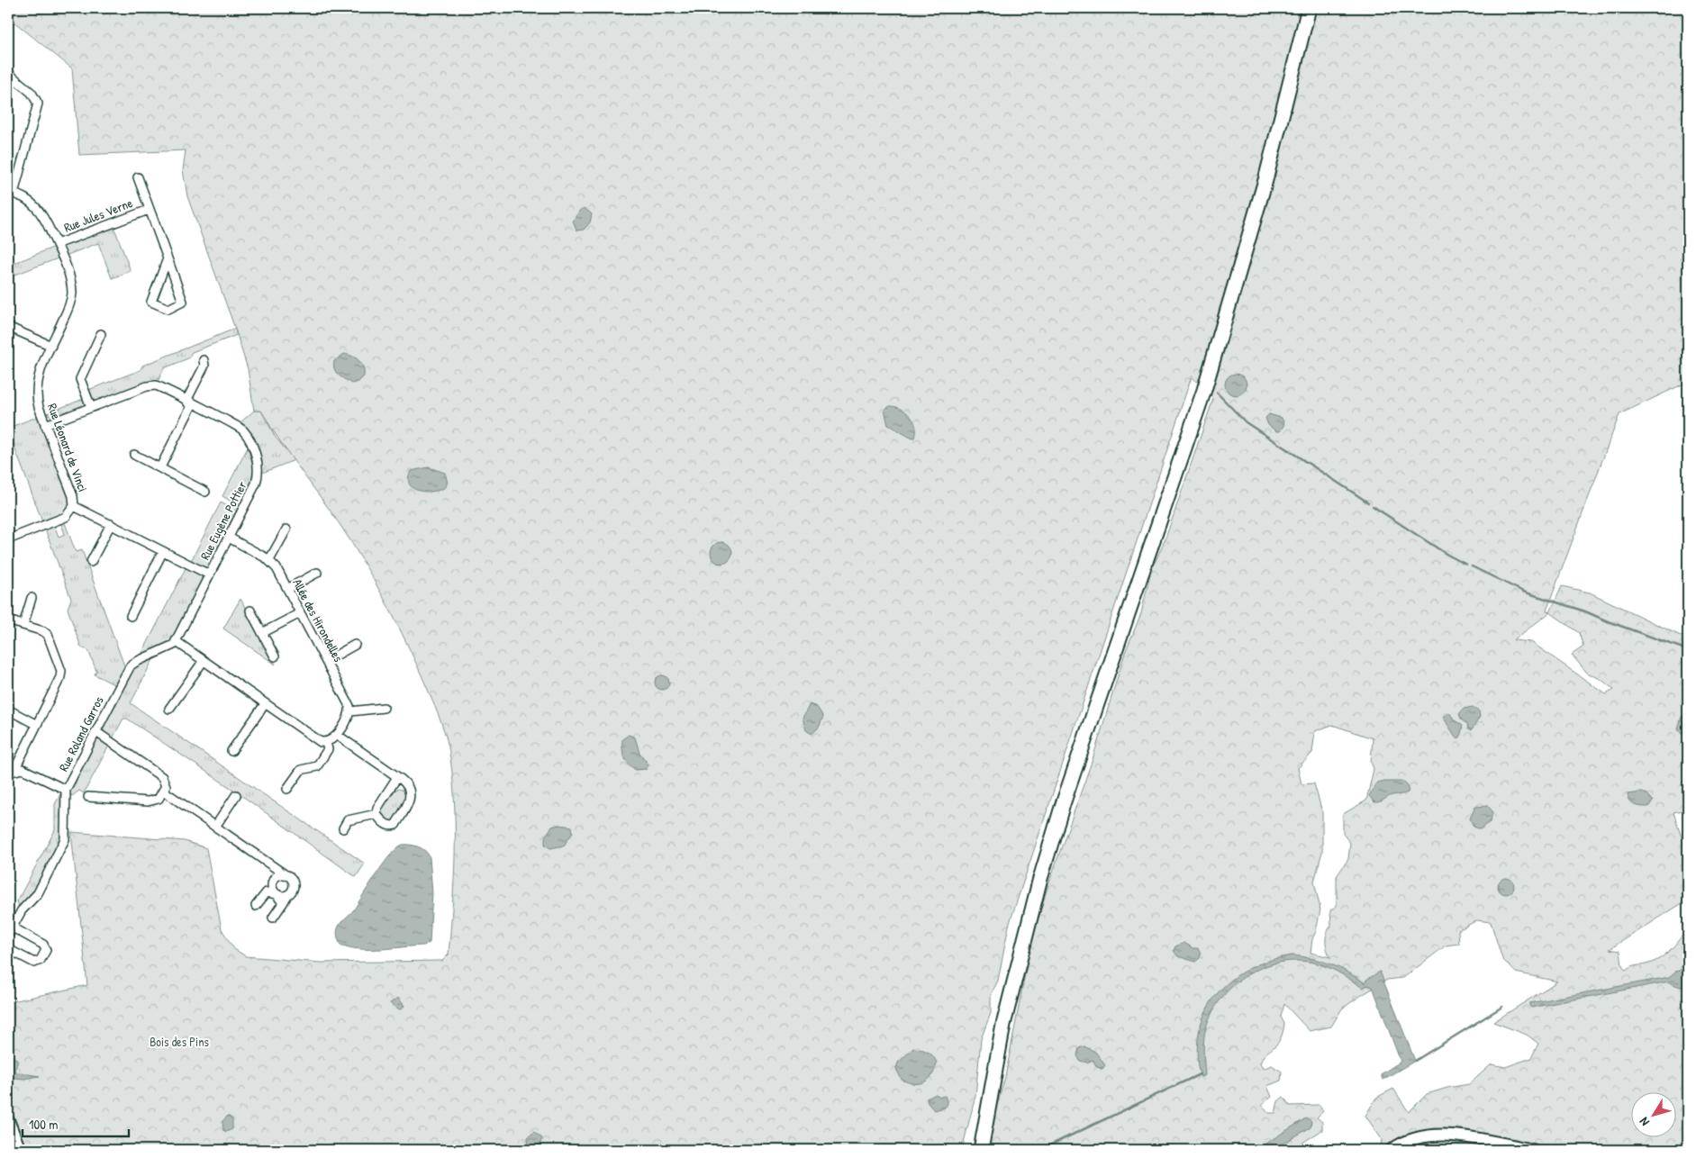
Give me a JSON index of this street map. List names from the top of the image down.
{
  "streets": {
    "street": [
      "Rue Jules Verne",
      "Rue Léonard de Vinci",
      "Rue Eugène Pottier",
      "Allée des Hirondelles",
      "Rue Roland Garros"
    ]
  },
  "crossings": [
    ["Rue Jules Verne", "Rue Léonard de Vinci"],
    ["Rue Léonard de Vinci", "Rue Eugène Pottier"],
    ["Rue Eugène Pottier", "Allée des Hirondelles"]
  ],
  "parks": ["Bois des Pins"],
  "scale_bar": "100 m",
  "north": "bottom left"
}
